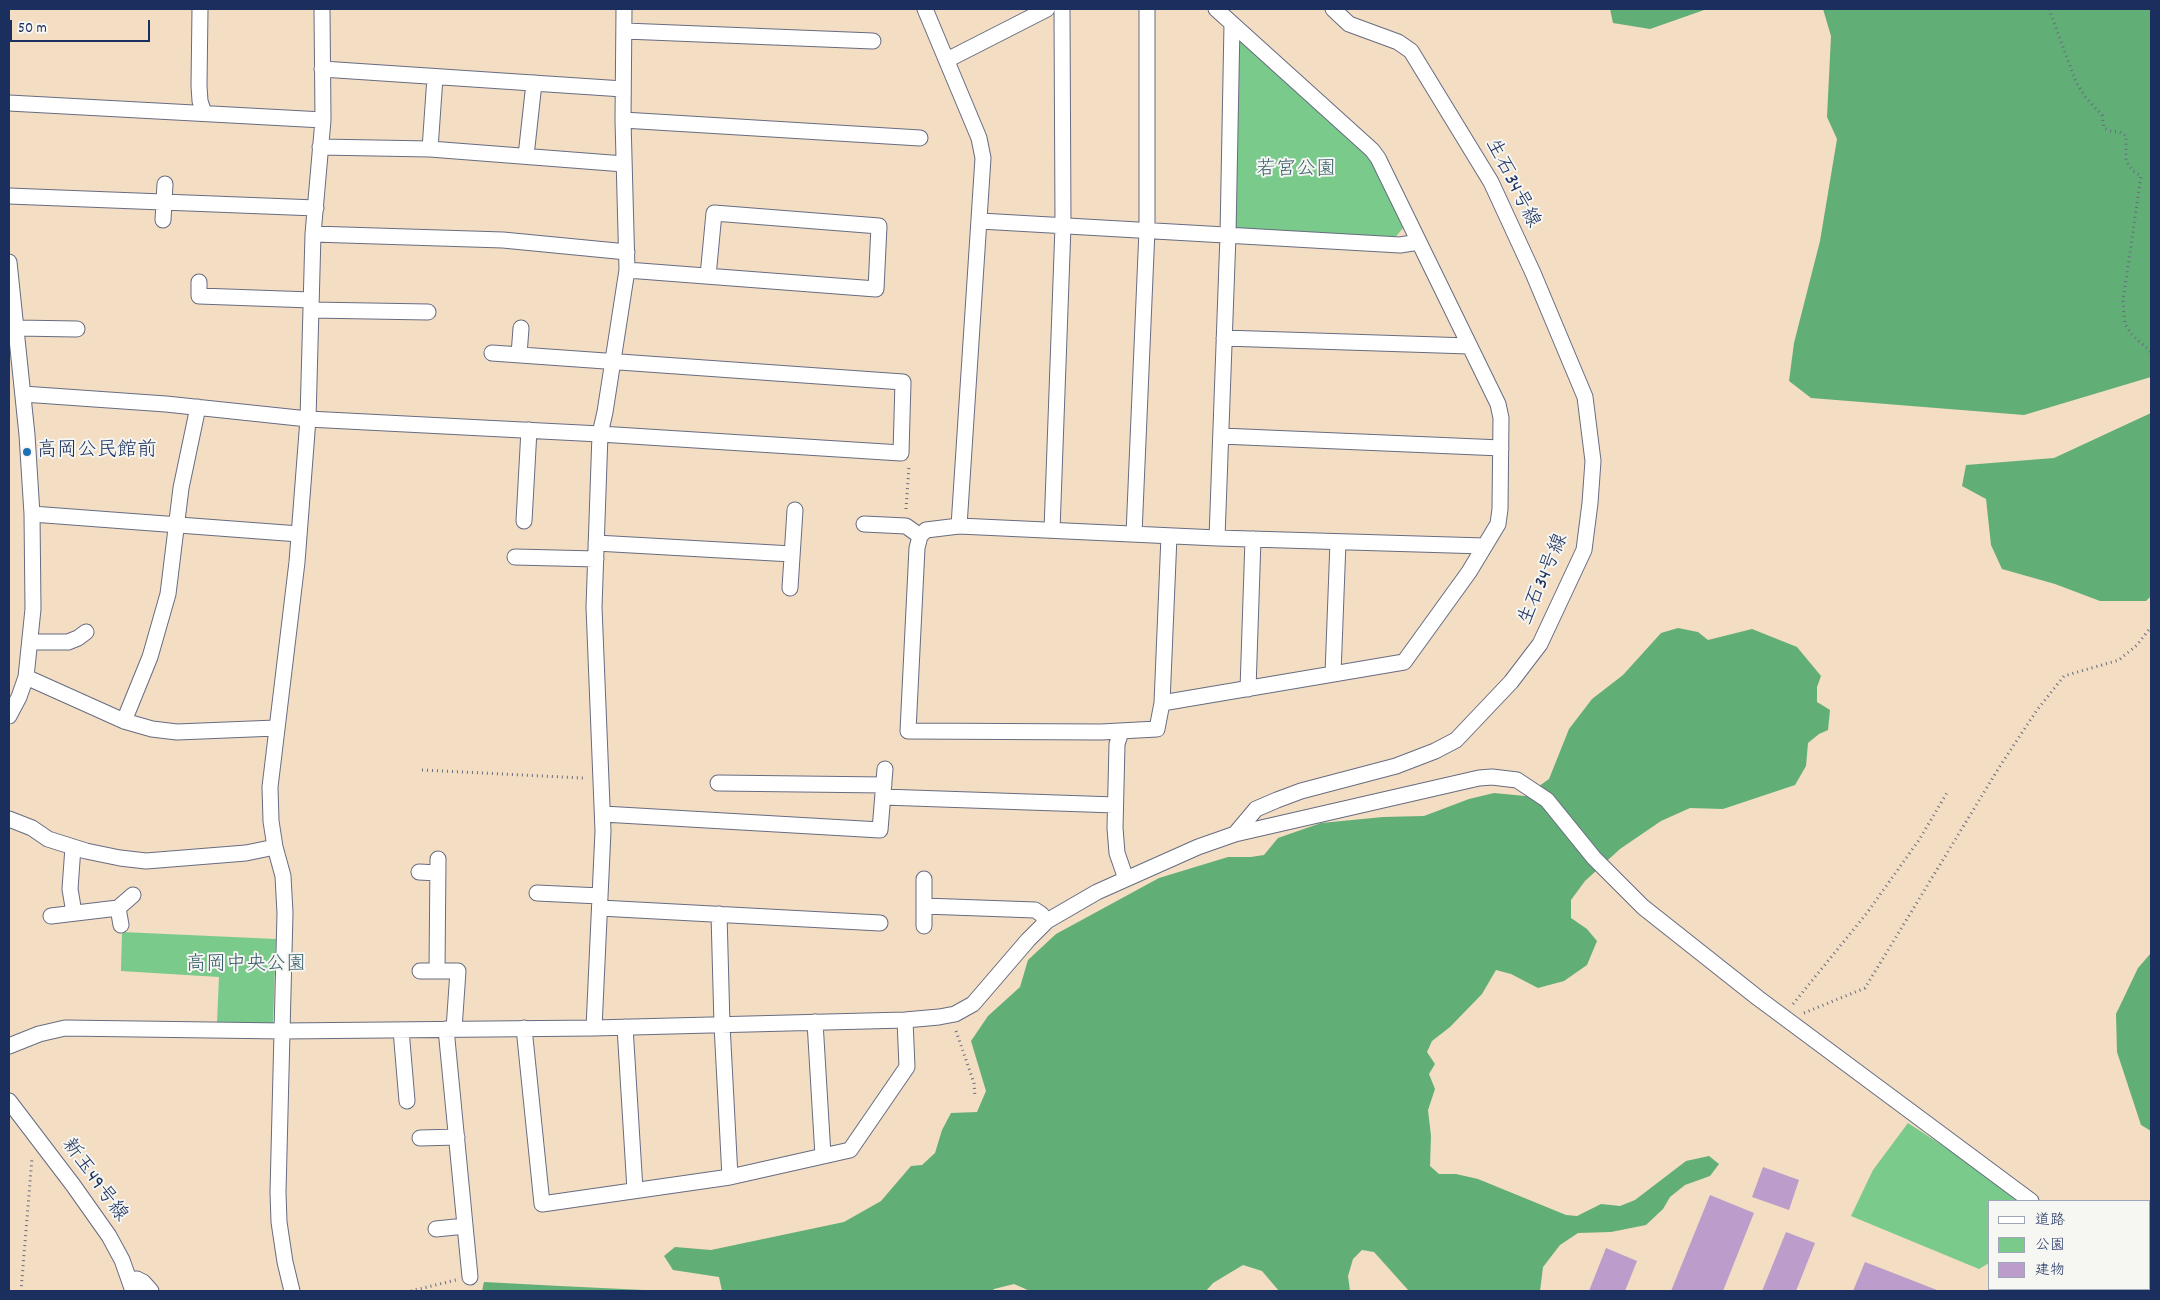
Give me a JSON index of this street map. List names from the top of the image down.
{
  "streets": {
    "street": ["生石34号線", "新玉49号線"]
  },
  "parks": ["若宮公園", "高岡中央公園"],
  "places": ["高岡公民館前"],
  "legend": ["道路", "公園", "建物"],
  "scale_bar": "50 m"
}
